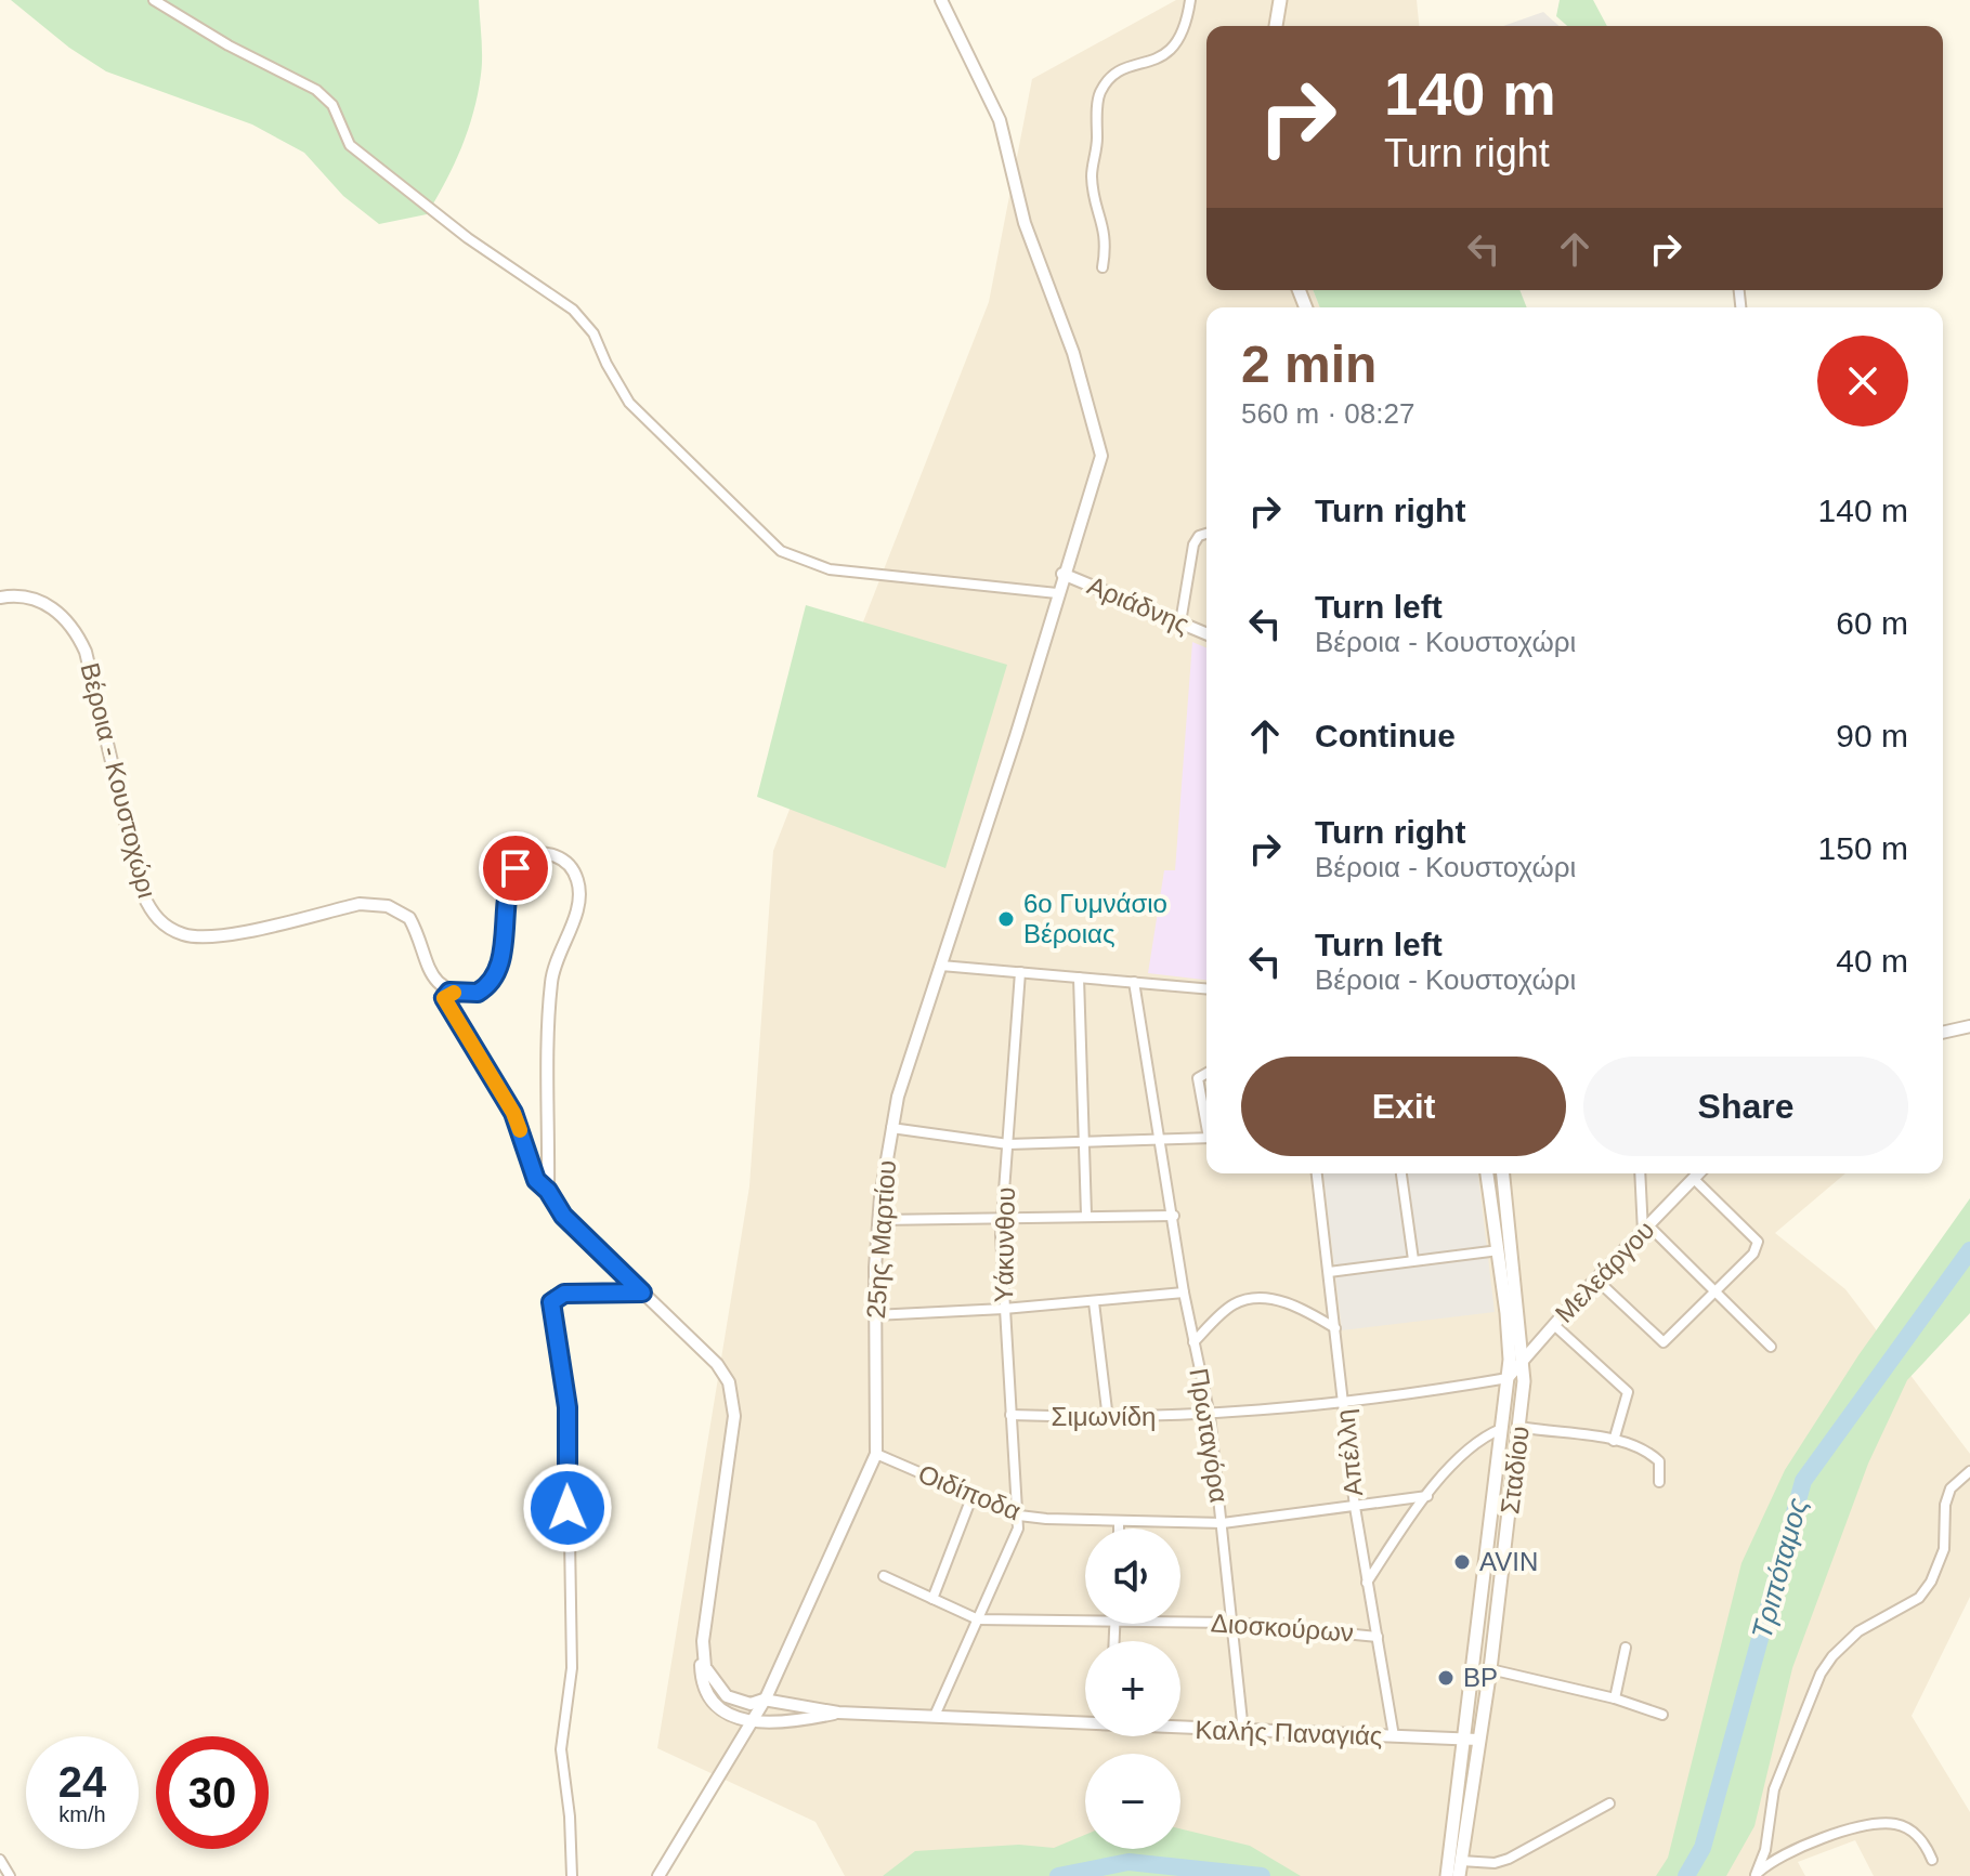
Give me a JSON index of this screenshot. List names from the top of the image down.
{
  "streets": {
    "main road": ["Σταδίου"],
    "street": [
      "Αριάδνης",
      "Βέροια - Κουστοχώρι",
      "25ης Μαρτίου",
      "Υάκυνθου",
      "Μελεάργου",
      "Σιμωνίδη",
      "Πρωταγόρα",
      "Απέλλη",
      "Οιδίποδα",
      "Διοσκούρων",
      "Καλής Παναγιάς"
    ]
  },
  "crossings": [
    ["Αριάδνης", "25ης Μαρτίου"],
    ["25ης Μαρτίου", "Οιδίποδα"],
    ["25ης Μαρτίου", "Καλής Παναγιάς"],
    ["Υάκυνθου", "Σιμωνίδη"],
    ["Υάκυνθου", "Οιδίποδα"],
    ["Μελεάργου", "Σιμωνίδη"],
    ["Μελεάργου", "Σταδίου"],
    ["Σιμωνίδη", "Πρωταγόρα"],
    ["Σιμωνίδη", "Απέλλη"],
    ["Σιμωνίδη", "Σταδίου"],
    ["Πρωταγόρα", "Οιδίποδα"],
    ["Πρωταγόρα", "Διοσκούρων"],
    ["Πρωταγόρα", "Καλής Παναγιάς"],
    ["Απέλλη", "Οιδίποδα"],
    ["Απέλλη", "Διοσκούρων"],
    ["Απέλλη", "Καλής Παναγιάς"],
    ["Σταδίου", "Καλής Παναγιάς"]
  ],
  "water": ["Τριπόταμος"],
  "places": ["6ο Γυμνάσιο Βέροιας", "AVIN", "BP"],
  "page": {
    "turn": ["140 m", "Turn right"],
    "heading": ["2 min", "560 m · 08:27"],
    "list": [
      {
        "name": "Turn right",
        "value": "140 m"
      },
      {
        "name": "Turn left",
        "note": "Βέροια - Κουστοχώρι",
        "value": "60 m"
      },
      {
        "name": "Continue",
        "value": "90 m"
      },
      {
        "name": "Turn right",
        "note": "Βέροια - Κουστοχώρι",
        "value": "150 m"
      },
      {
        "name": "Turn left",
        "note": "Βέροια - Κουστοχώρι",
        "value": "40 m"
      }
    ],
    "buttons": ["Exit", "Share"],
    "map_buttons": ["+", "−"],
    "speed": "24 km/h",
    "limit": "30"
  }
}
